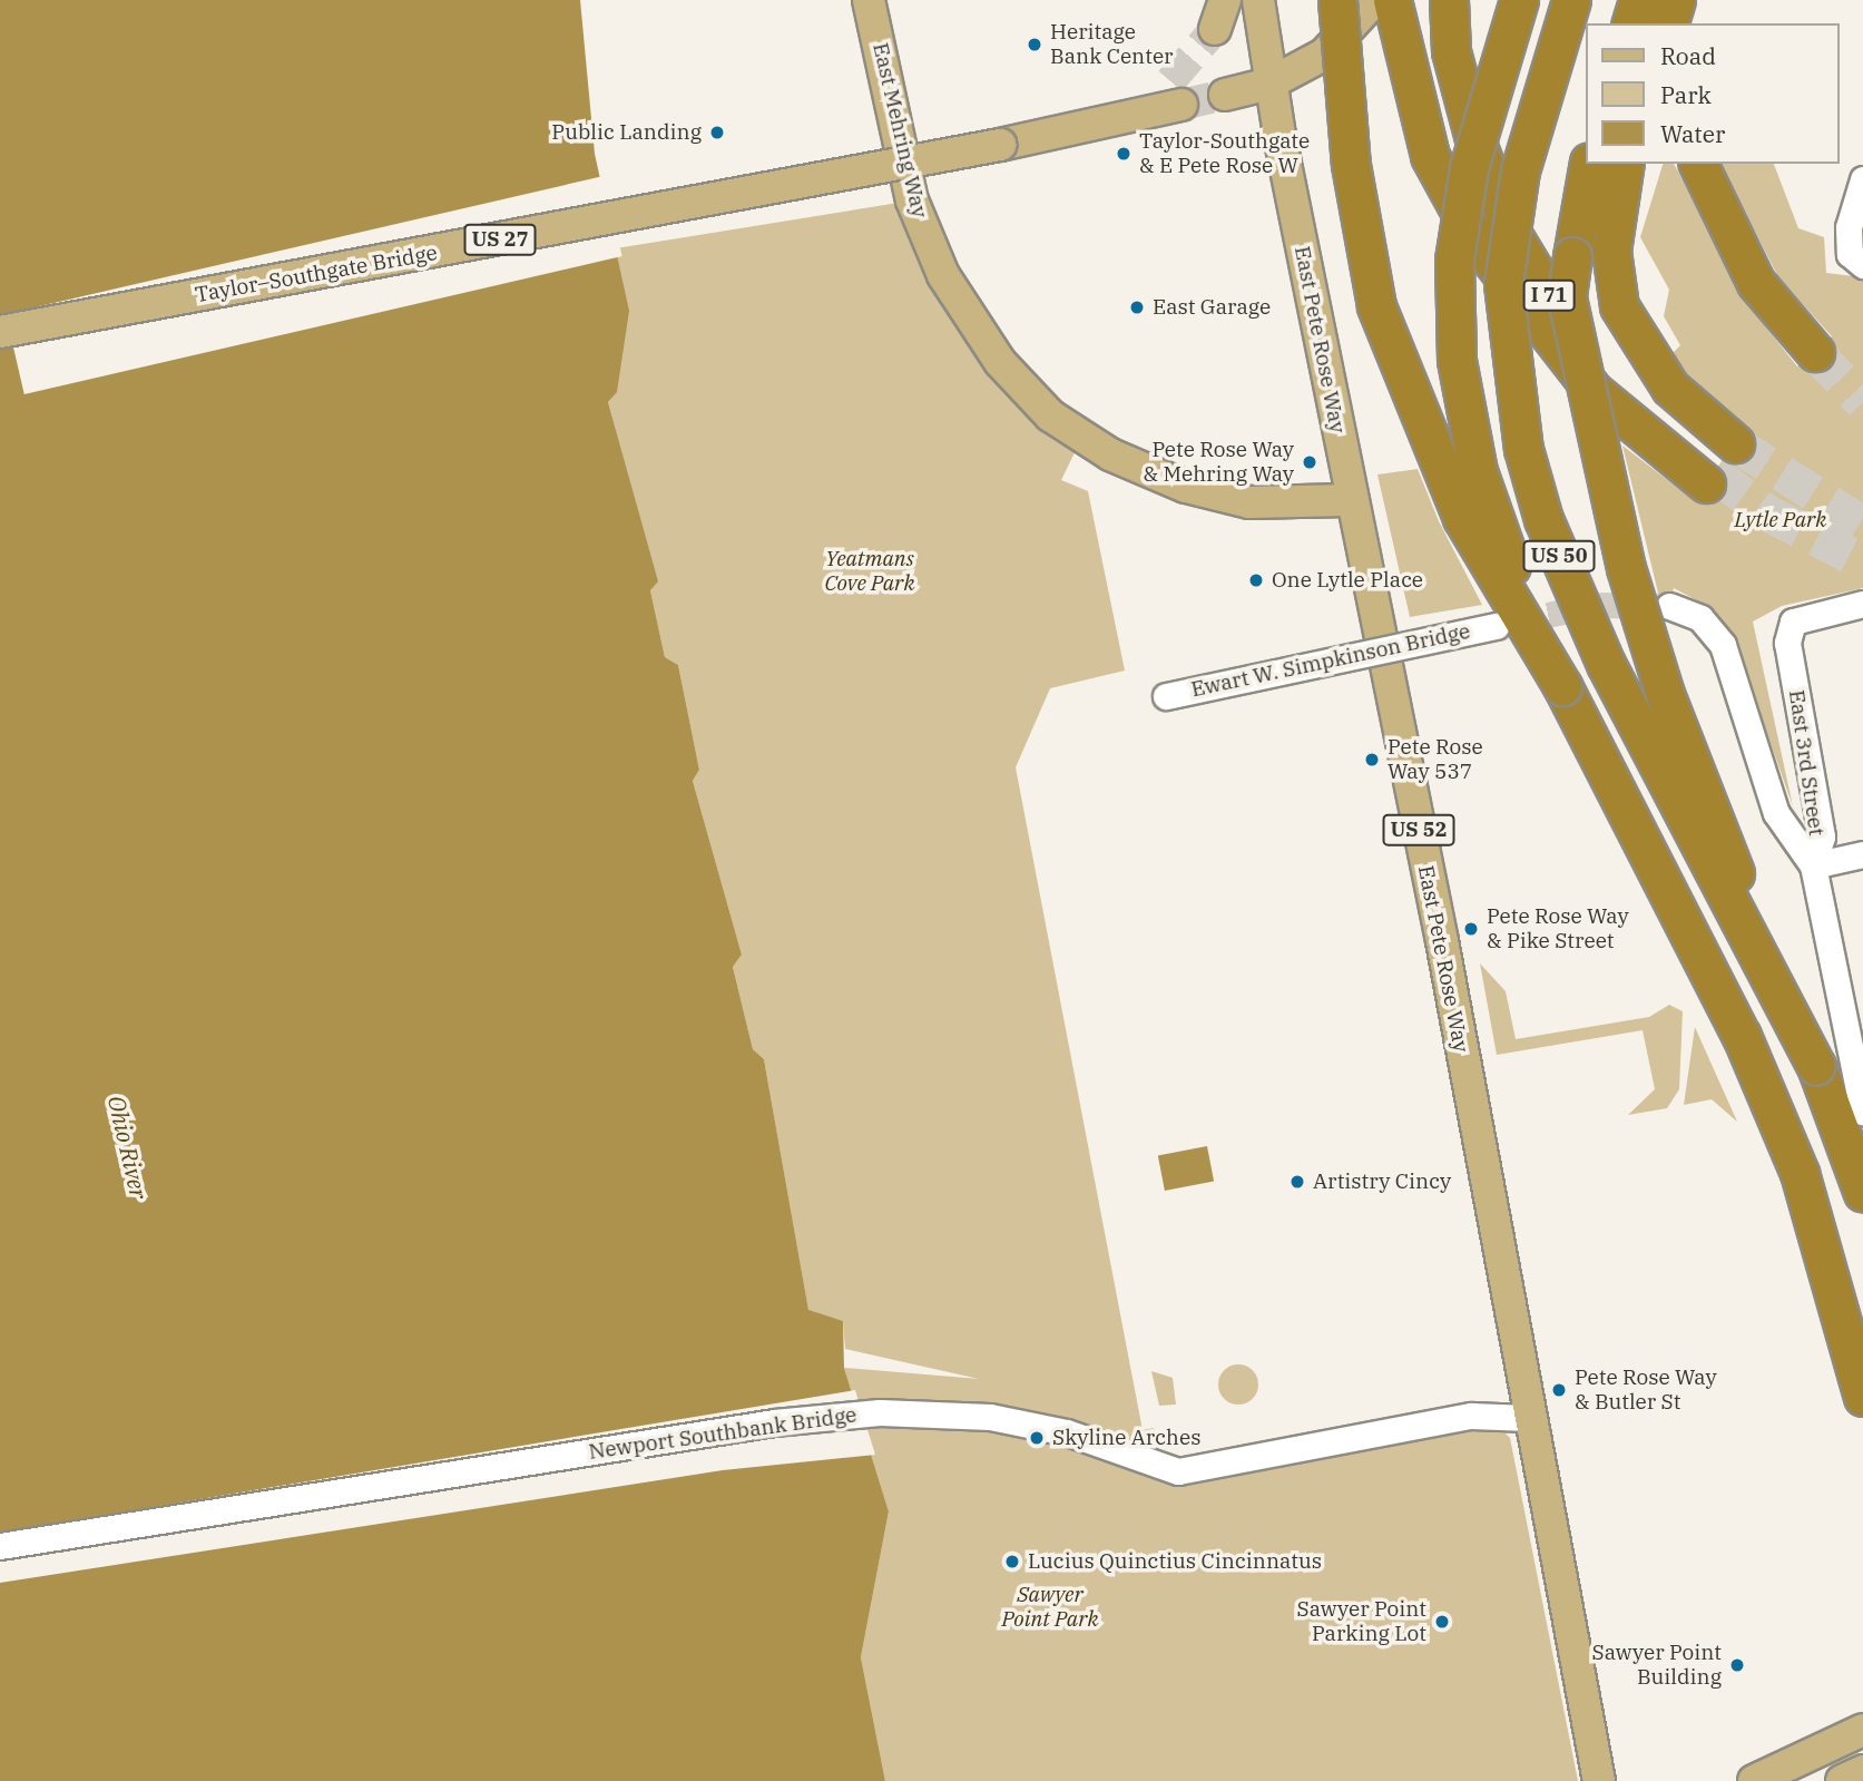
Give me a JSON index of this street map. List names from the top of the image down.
{
  "streets": {
    "highway": ["I 71", "US 50"],
    "main road": [
      "East Mehring Way",
      "US 27",
      "Taylor–Southgate Bridge",
      "East Pete Rose Way",
      "US 52"
    ],
    "street": ["Ewart W. Simpkinson Bridge", "East 3rd Street", "Newport Southbank Bridge"]
  },
  "crossings": [
    ["East Mehring Way", "East Pete Rose Way"],
    ["East Pete Rose Way", "Newport Southbank Bridge"]
  ],
  "water": ["Ohio River"],
  "parks": ["Lytle Park", "Yeatmans Cove Park", "Sawyer Point Park"],
  "places": [
    "Heritage Bank Center",
    "Public Landing",
    "Taylor-Southgate & E Pete Rose W",
    "East Garage",
    "Pete Rose Way & Mehring Way",
    "One Lytle Place",
    "Pete Rose Way 537",
    "Pete Rose Way & Pike Street",
    "Artistry Cincy",
    "Pete Rose Way & Butler St",
    "Skyline Arches",
    "Lucius Quinctius Cincinnatus",
    "Sawyer Point Parking Lot",
    "Sawyer Point Building"
  ],
  "legend": ["Road", "Park", "Water"]
}
